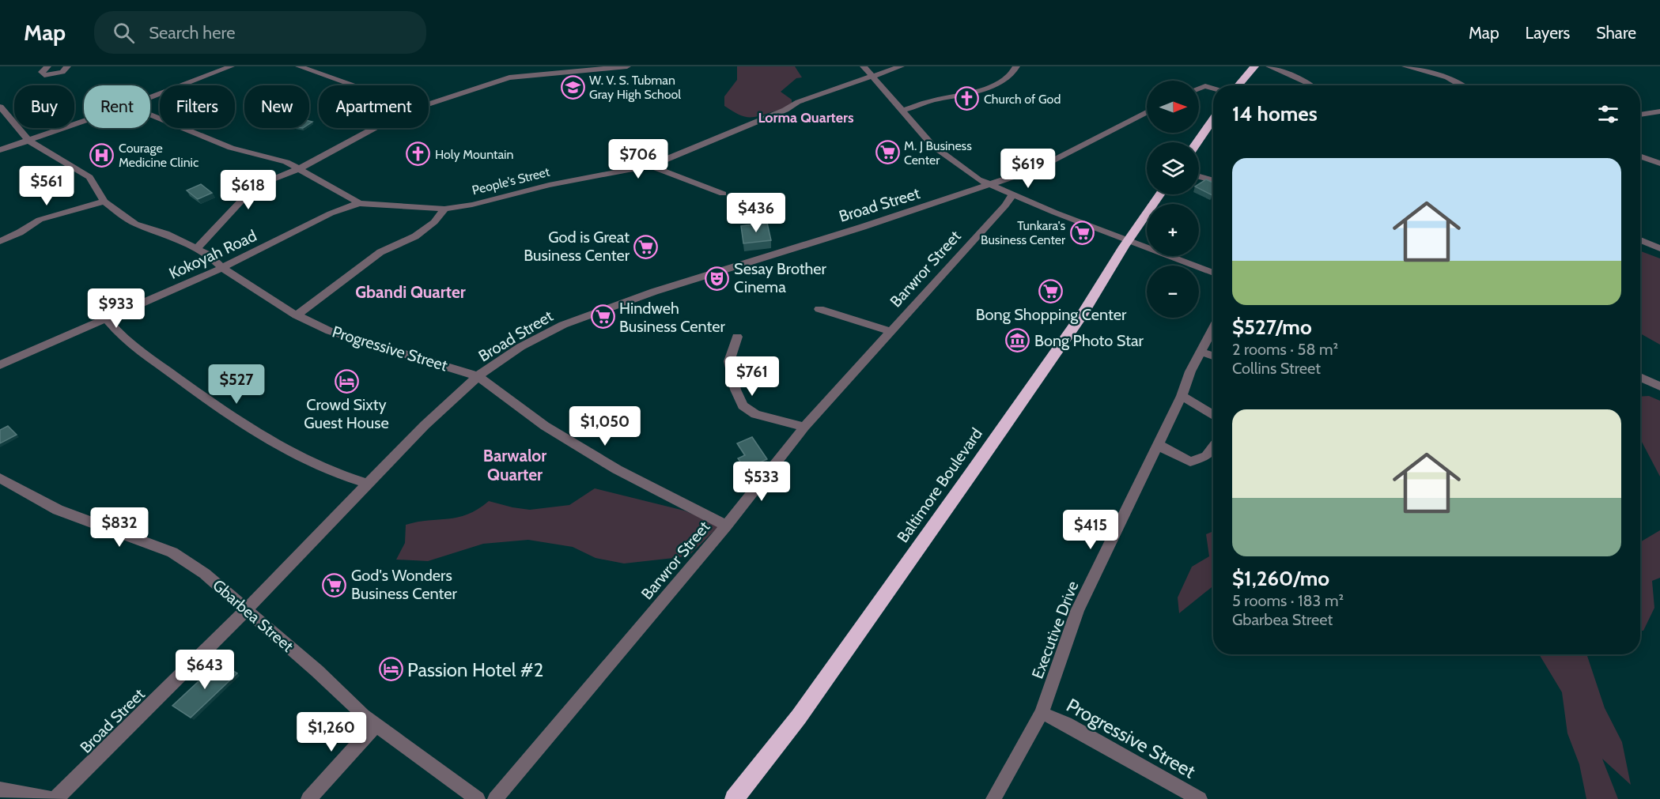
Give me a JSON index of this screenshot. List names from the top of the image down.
{
  "streets": {
    "highway": ["Baltimore Boulevard"],
    "street": [
      "People's Street",
      "Broad Street",
      "Kokoyah Road",
      "Barwror Street",
      "Progressive Street",
      "Gbarbea Street",
      "Executive Drive"
    ]
  },
  "crossings": [
    ["People's Street", "Kokoyah Road"],
    ["Broad Street", "Progressive Street"],
    ["Broad Street", "Gbarbea Street"],
    ["Kokoyah Road", "Progressive Street"],
    ["Barwror Street", "Progressive Street"],
    ["Progressive Street", "Executive Drive"]
  ],
  "districts": ["Lorma Quarters", "Gbandi Quarter", "Barwalor Quarter"],
  "places": {
    "school or university": ["W. V. S. Tubman Gray High School"],
    "church": ["Church of God", "Holy Mountain"],
    "supermarket": [
      "M. J Business Center",
      "Tunkara's Business Center",
      "God is Great Business Center",
      "Bong Shopping Center",
      "Hindweh Business Center",
      "God's Wonders Business Center"
    ],
    "hospital": ["Courage Medicine Clinic"],
    "theatre": ["Sesay Brother Cinema"],
    "museum": ["Bong Photo Star"],
    "hotel": ["Crowd Sixty Guest House", "Passion Hotel #2"]
  },
  "north": "right",
  "page": {
    "header": "Map",
    "search": "Search here",
    "nav": ["Map", "Layers", "Share"],
    "map_buttons": ["+", "−"],
    "chip": [
      "Buy",
      "Rent",
      "Filters",
      "New",
      "Apartment"
    ],
    "heading": "14 homes",
    "price": [
      "$706",
      "$619",
      "$561",
      "$618",
      "$436",
      "$933",
      "$761",
      "$527",
      "$1,050",
      "$533",
      "$832",
      "$415",
      "$643",
      "$1,260"
    ],
    "list": [
      {
        "name": "$527/mo",
        "note": "2 rooms · 58 m² · Collins Street"
      },
      {
        "name": "$1,260/mo",
        "note": "5 rooms · 183 m² · Gbarbea Street"
      }
    ]
  }
}
